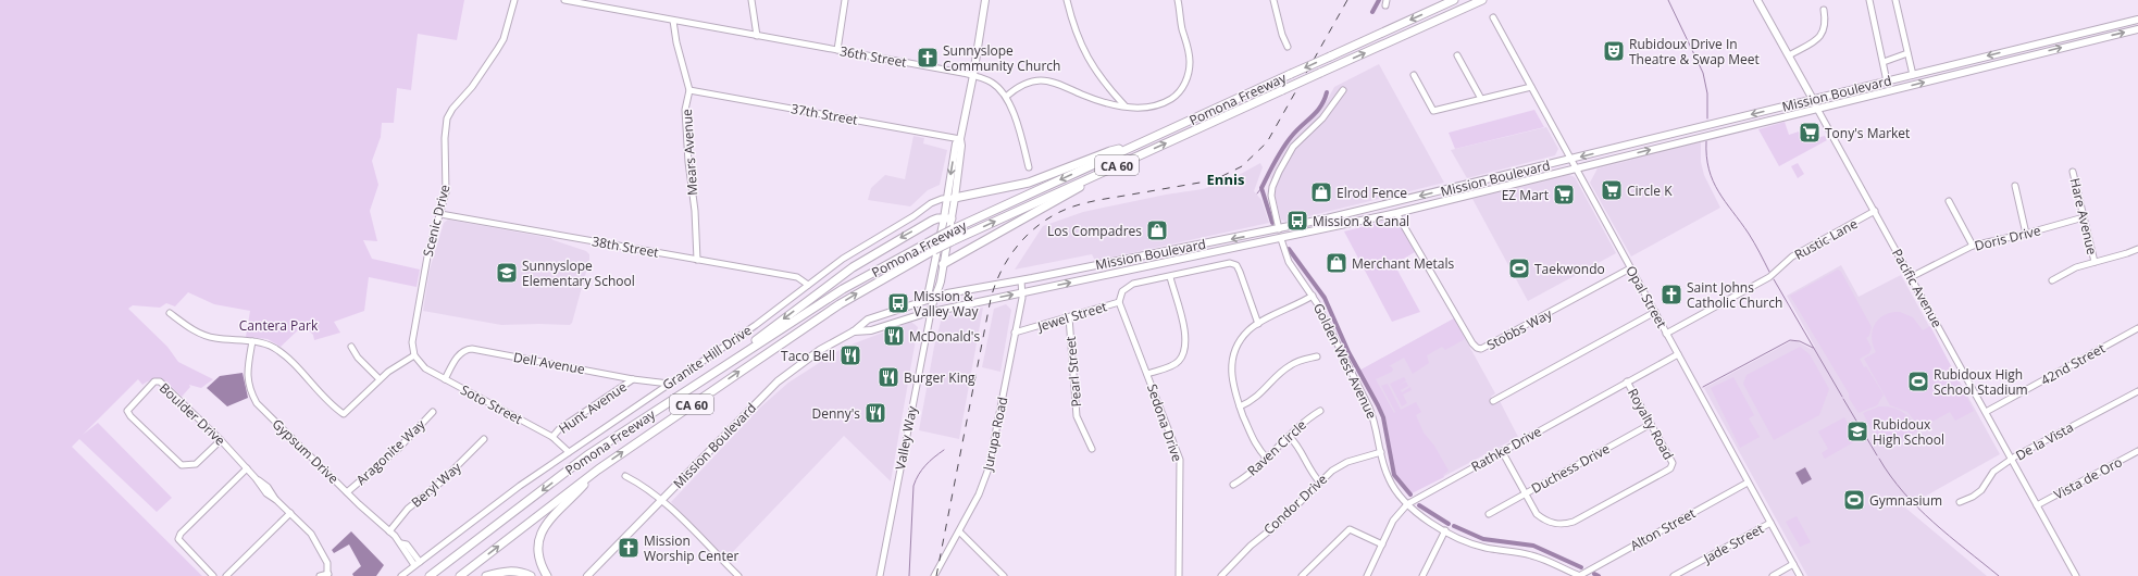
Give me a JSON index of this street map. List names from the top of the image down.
{
  "streets": {
    "highway": ["Pomona Freeway", "CA 60"],
    "main road": ["Mission Boulevard", "Pacific Avenue", "Valley Way"],
    "street": [
      "36th Street",
      "37th Street",
      "Mears Avenue",
      "Hare Avenue",
      "Scenic Drive",
      "Doris Drive",
      "Rustic Lane",
      "38th Street",
      "Opal Street",
      "Jewel Street",
      "Stobbs Way",
      "Granite Hill Drive",
      "Golden West Avenue",
      "Dell Avenue",
      "42nd Street",
      "Pearl Street",
      "Soto Street",
      "Hunt Avenue",
      "Boulder Drive",
      "Sedona Drive",
      "Royalty Road",
      "Jurupa Road",
      "De la Vista",
      "Raven Circle",
      "Rathke Drive",
      "Gypsum Drive",
      "Aragonite Way",
      "Duchess Drive",
      "Vista de Oro",
      "Beryl Way",
      "Condor Drive",
      "Alton Street",
      "Jade Street"
    ]
  },
  "crossings": [
    ["36th Street", "Mears Avenue"],
    ["36th Street", "Valley Way"],
    ["Mission Boulevard", "Pacific Avenue"],
    ["Mission Boulevard", "Opal Street"],
    ["Mission Boulevard", "Stobbs Way"],
    ["Mission Boulevard", "Golden West Avenue"],
    ["Mission Boulevard", "Jurupa Road"],
    ["Mission Boulevard", "Valley Way"],
    ["37th Street", "Mears Avenue"],
    ["37th Street", "Valley Way"],
    ["Mears Avenue", "38th Street"],
    ["Hare Avenue", "Doris Drive"],
    ["Scenic Drive", "38th Street"],
    ["Scenic Drive", "Soto Street"],
    ["Doris Drive", "Pacific Avenue"],
    ["Rustic Lane", "Pacific Avenue"],
    ["Rustic Lane", "Opal Street"],
    ["38th Street", "Granite Hill Drive"],
    ["Pacific Avenue", "42nd Street"],
    ["Pacific Avenue", "De la Vista"],
    ["Pacific Avenue", "Vista de Oro"],
    ["Opal Street", "Stobbs Way"],
    ["Opal Street", "Rathke Drive"],
    ["Opal Street", "Alton Street"],
    ["Opal Street", "Jade Street"],
    ["Jewel Street", "Pearl Street"],
    ["Jewel Street", "Sedona Drive"],
    ["Jewel Street", "Jurupa Road"],
    ["Granite Hill Drive", "Dell Avenue"],
    ["Granite Hill Drive", "Soto Street"],
    ["Granite Hill Drive", "Valley Way"],
    ["Granite Hill Drive", "Gypsum Drive"],
    ["Golden West Avenue", "Rathke Drive"],
    ["Golden West Avenue", "Condor Drive"],
    ["Golden West Avenue", "Alton Street"],
    ["Dell Avenue", "Soto Street"],
    ["Dell Avenue", "Hunt Avenue"],
    ["Soto Street", "Hunt Avenue"],
    ["Royalty Road", "Rathke Drive"],
    ["Royalty Road", "Duchess Drive"],
    ["Gypsum Drive", "Aragonite Way"],
    ["Gypsum Drive", "Beryl Way"]
  ],
  "districts": ["Ennis"],
  "parks": ["Cantera Park"],
  "places": {
    "theatre": ["Rubidoux Drive In Theatre & Swap Meet"],
    "church": ["Sunnyslope Community Church", "Saint Johns Catholic Church", "Mission Worship Center"],
    "supermarket": ["Tony's Market", "Circle K", "EZ Mart"],
    "shop": ["Elrod Fence", "Los Compadres", "Merchant Metals"],
    "bus stop": ["Mission & Canal", "Mission & Valley Way"],
    "sports": ["Taekwondo", "Rubidoux High School Stadium", "Gymnasium"],
    "school or university": ["Sunnyslope Elementary School", "Rubidoux High School"],
    "restaurant": [
      "McDonald's",
      "Taco Bell",
      "Burger King",
      "Denny's"
    ]
  }
}
